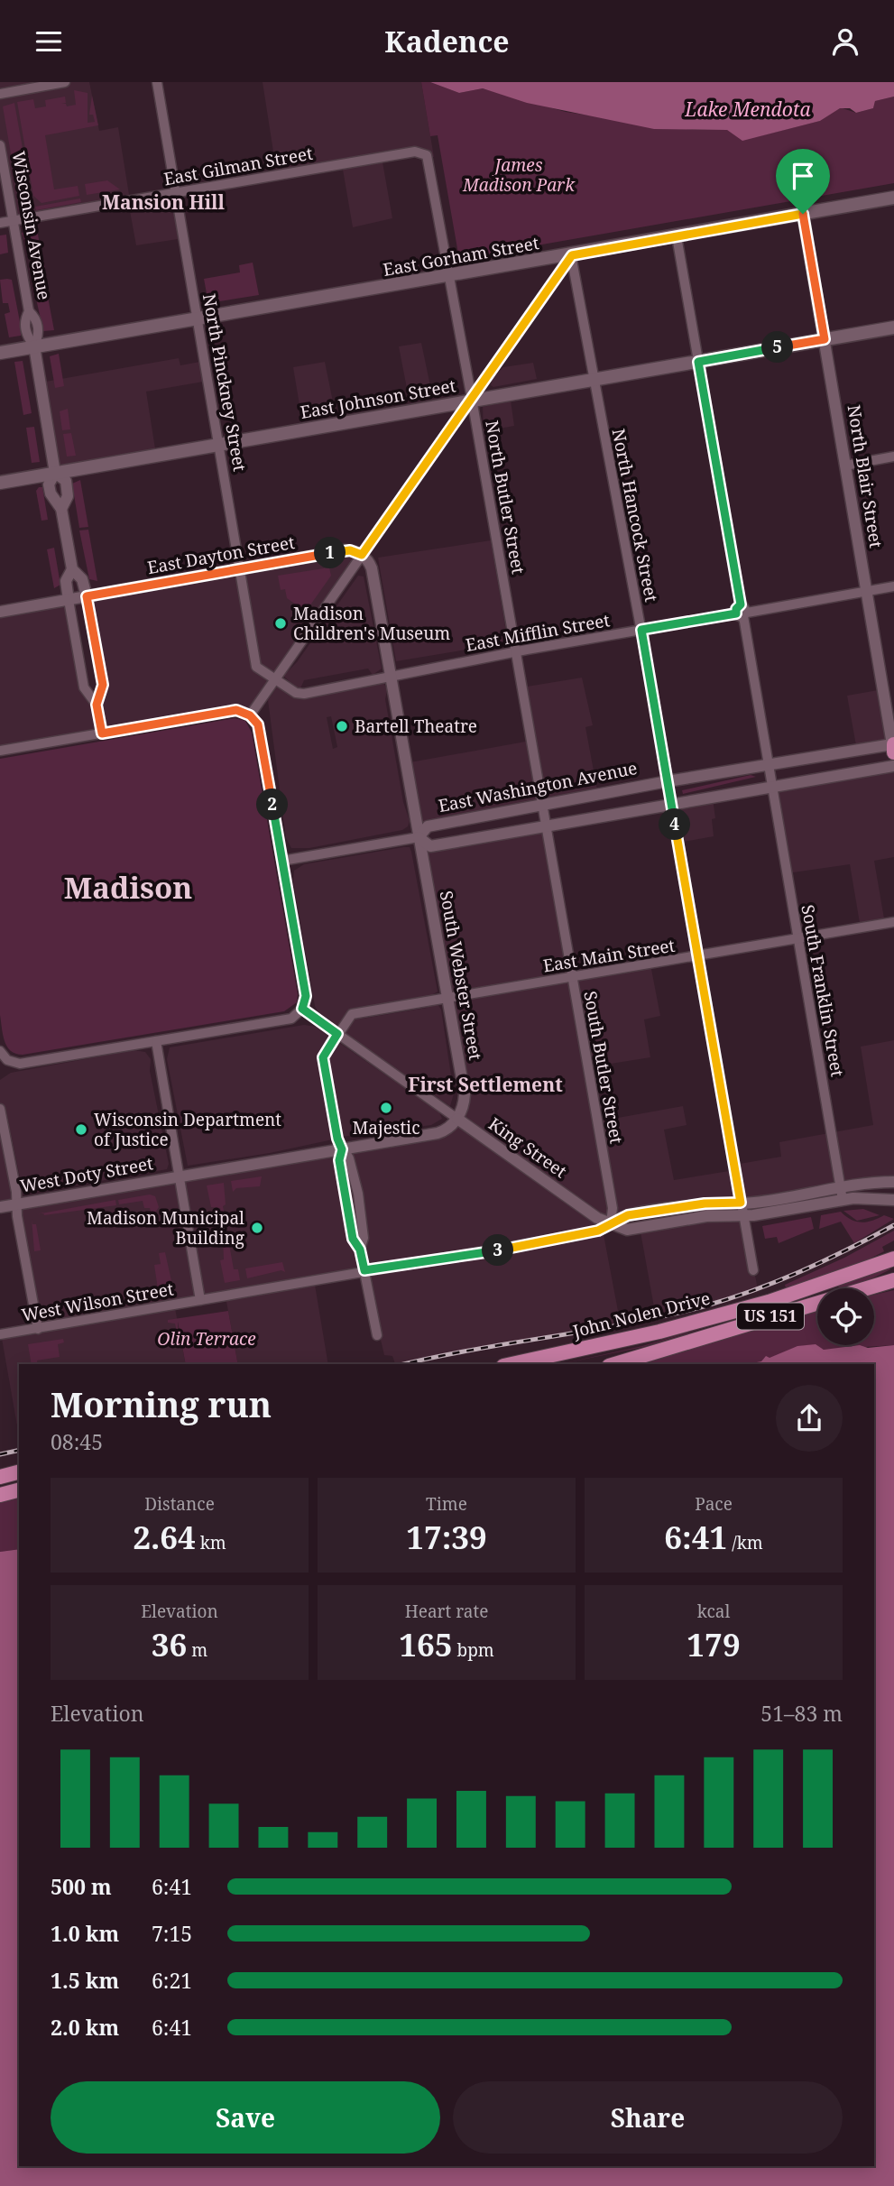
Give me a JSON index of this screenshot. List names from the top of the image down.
{
  "streets": {
    "main road": [
      "East Gorham Street",
      "East Johnson Street",
      "John Nolen Drive",
      "US 151"
    ],
    "street": [
      "East Gilman Street",
      "Wisconsin Avenue",
      "North Pinckney Street",
      "North Blair Street",
      "North Butler Street",
      "North Hancock Street",
      "East Dayton Street",
      "East Mifflin Street",
      "East Washington Avenue",
      "East Main Street",
      "South Webster Street",
      "South Franklin Street",
      "South Butler Street",
      "King Street",
      "West Doty Street",
      "West Wilson Street"
    ]
  },
  "crossings": [
    ["East Gilman Street", "Wisconsin Avenue"],
    ["East Gilman Street", "North Pinckney Street"],
    ["East Gilman Street", "North Butler Street"],
    ["Wisconsin Avenue", "East Gorham Street"],
    ["Wisconsin Avenue", "East Johnson Street"],
    ["Wisconsin Avenue", "East Dayton Street"],
    ["East Gorham Street", "North Pinckney Street"],
    ["East Gorham Street", "North Blair Street"],
    ["East Gorham Street", "North Butler Street"],
    ["East Gorham Street", "North Hancock Street"],
    ["East Gorham Street", "South Franklin Street"],
    ["North Pinckney Street", "East Johnson Street"],
    ["North Pinckney Street", "East Dayton Street"],
    ["North Pinckney Street", "East Mifflin Street"],
    ["East Johnson Street", "North Blair Street"],
    ["East Johnson Street", "North Butler Street"],
    ["East Johnson Street", "North Hancock Street"],
    ["East Johnson Street", "South Franklin Street"],
    ["North Blair Street", "East Mifflin Street"],
    ["North Blair Street", "East Washington Avenue"],
    ["North Butler Street", "East Mifflin Street"],
    ["North Butler Street", "East Washington Avenue"],
    ["North Butler Street", "South Butler Street"],
    ["North Hancock Street", "East Mifflin Street"],
    ["North Hancock Street", "East Washington Avenue"],
    ["North Hancock Street", "East Main Street"],
    ["East Dayton Street", "South Webster Street"],
    ["East Mifflin Street", "South Webster Street"],
    ["East Mifflin Street", "South Franklin Street"],
    ["East Washington Avenue", "South Webster Street"],
    ["East Washington Avenue", "South Franklin Street"],
    ["East Washington Avenue", "South Butler Street"],
    ["East Main Street", "South Webster Street"],
    ["East Main Street", "South Franklin Street"],
    ["East Main Street", "South Butler Street"],
    ["East Main Street", "King Street"],
    ["East Main Street", "West Doty Street"],
    ["East Main Street", "West Wilson Street"],
    ["South Webster Street", "King Street"],
    ["South Webster Street", "West Doty Street"],
    ["South Butler Street", "King Street"],
    ["South Butler Street", "West Wilson Street"],
    ["King Street", "West Doty Street"],
    ["King Street", "West Wilson Street"]
  ],
  "districts": ["Mansion Hill", "Madison", "First Settlement"],
  "water": ["Lake Mendota"],
  "parks": ["James Madison Park", "Olin Terrace"],
  "places": [
    "Madison Children's Museum",
    "Bartell Theatre",
    "Majestic",
    "Wisconsin Department of Justice",
    "Madison Municipal Building"
  ],
  "page": {
    "header": "Kadence",
    "pins": [
      "5",
      "1",
      "2",
      "4",
      "3"
    ],
    "heading": ["Morning run", "08:45"],
    "stats": [
      ["Distance", "2.64 km"],
      ["Time", "17:39"],
      ["Pace", "6:41 /km"],
      ["Elevation", "36 m"],
      ["Heart rate", "165 bpm"],
      ["kcal", "179"]
    ],
    "chart": ["Elevation", "51–83 m"],
    "list": [
      {
        "name": "500 m",
        "note": "6:41"
      },
      {
        "name": "1.0 km",
        "note": "7:15"
      },
      {
        "name": "1.5 km",
        "note": "6:21"
      },
      {
        "name": "2.0 km",
        "note": "6:41"
      }
    ],
    "buttons": ["Save", "Share"]
  }
}
